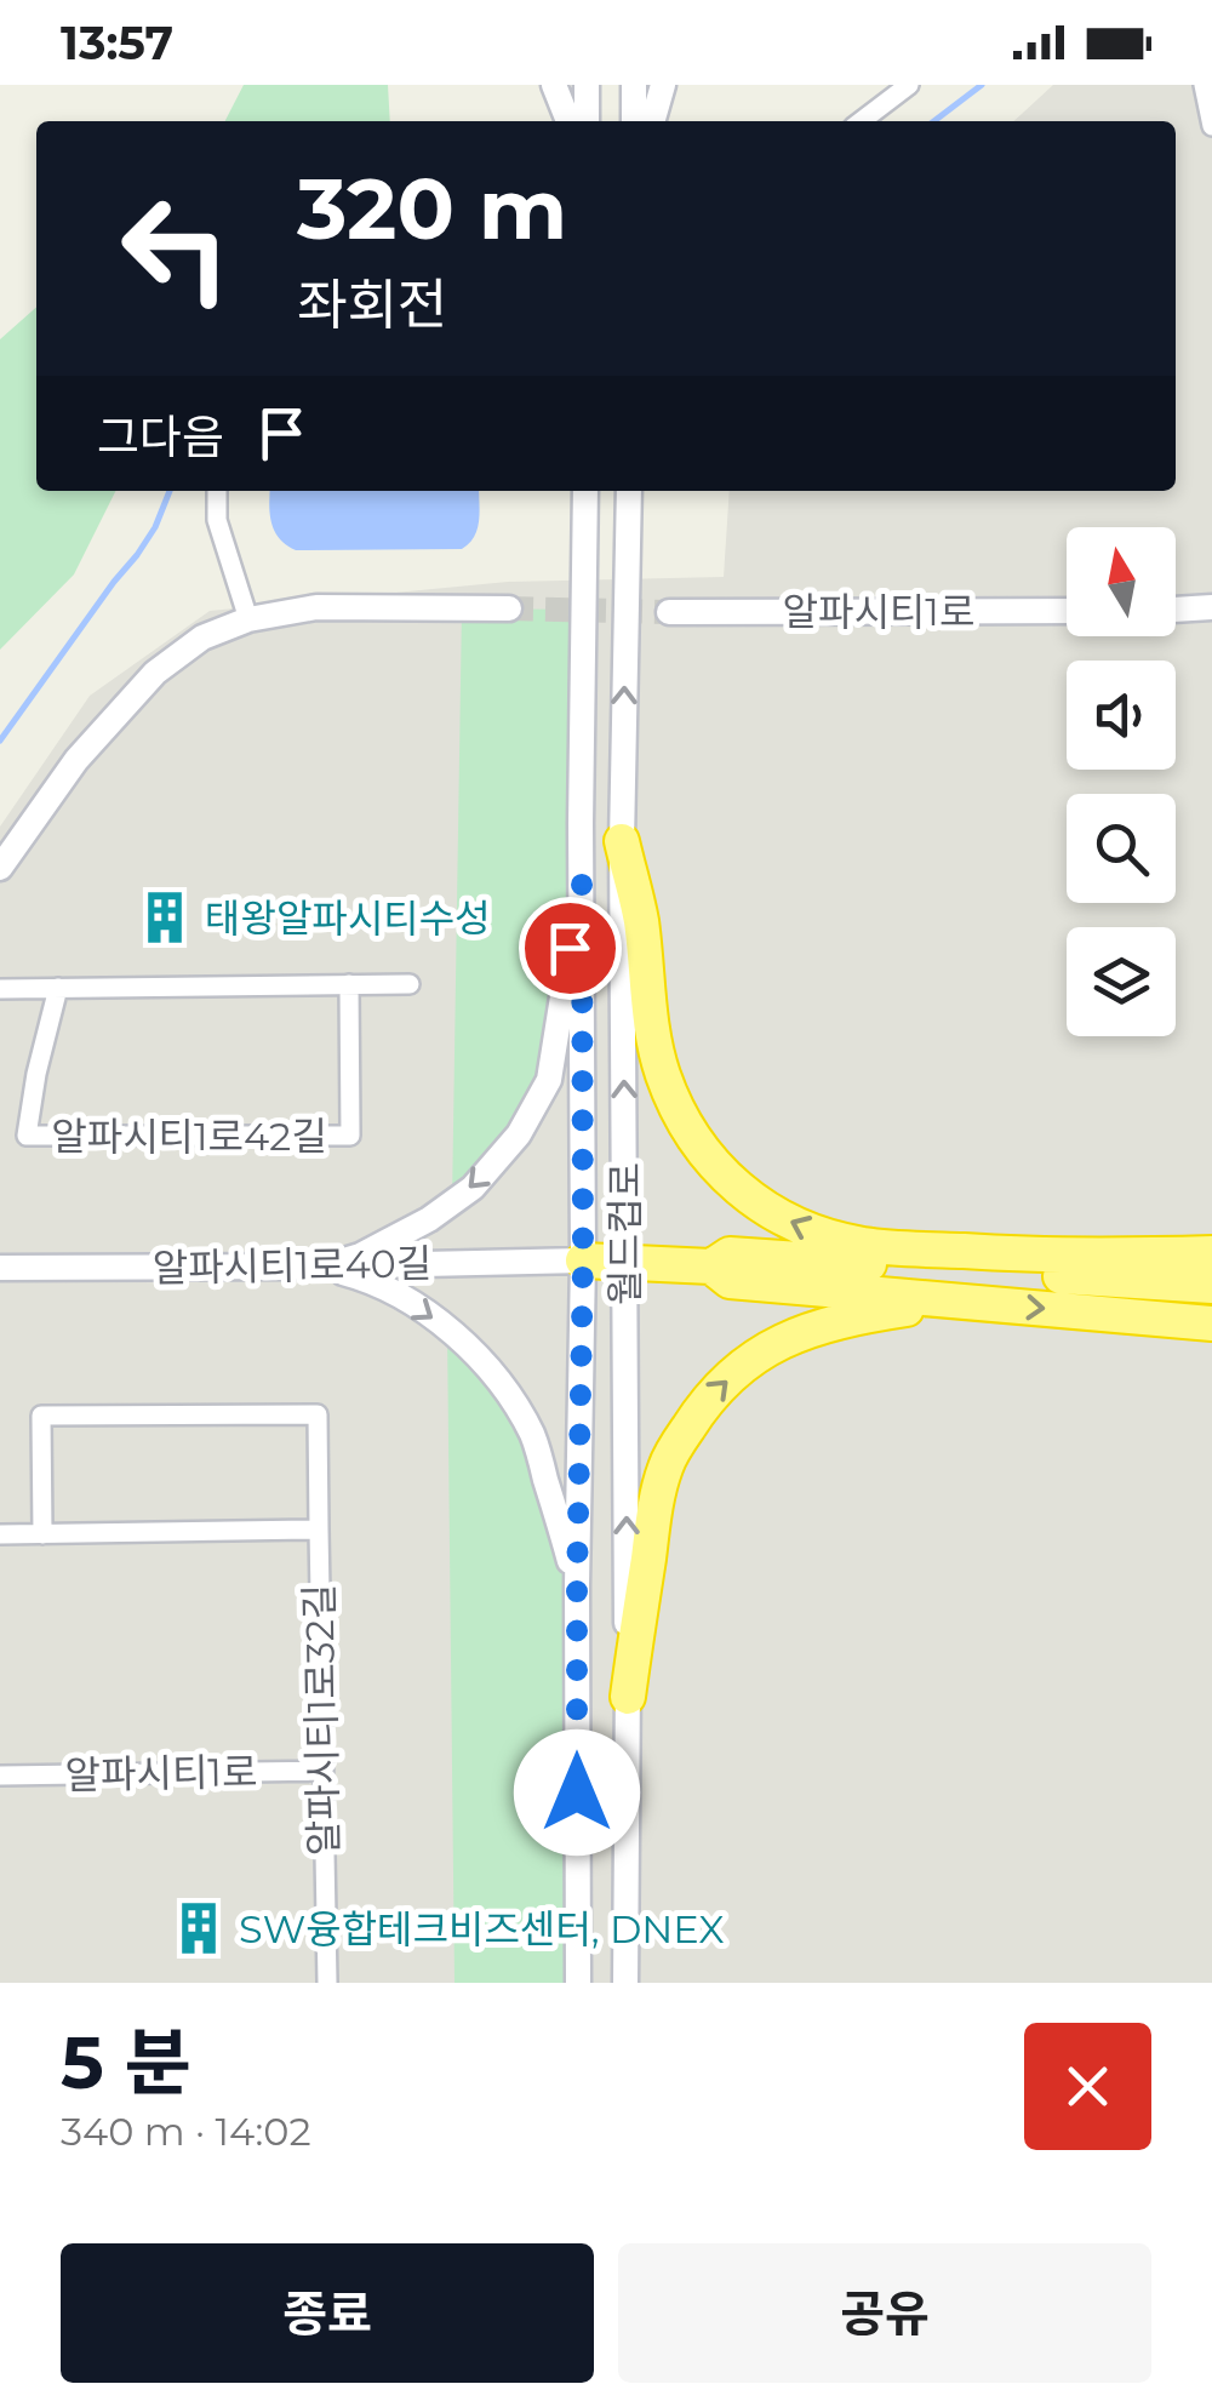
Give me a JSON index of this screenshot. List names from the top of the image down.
{
  "streets": {
    "main road": ["알파시티1로", "월드컵로", "알파시티1로40길"],
    "street": ["알파시티1로42길", "알파시티1로32길"]
  },
  "crossings": [
    ["알파시티1로", "알파시티1로32길"],
    ["월드컵로", "알파시티1로40길"]
  ],
  "places": {
    "building": ["태왕알파시티수성", "SW융합테크비즈센터, DNEX"]
  },
  "north": "top",
  "page": {
    "status": "13:57",
    "turn": ["320 m", "좌회전"],
    "then": "그다음",
    "heading": ["5 분", "340 m · 14:02"],
    "buttons": ["종료", "공유"]
  }
}
